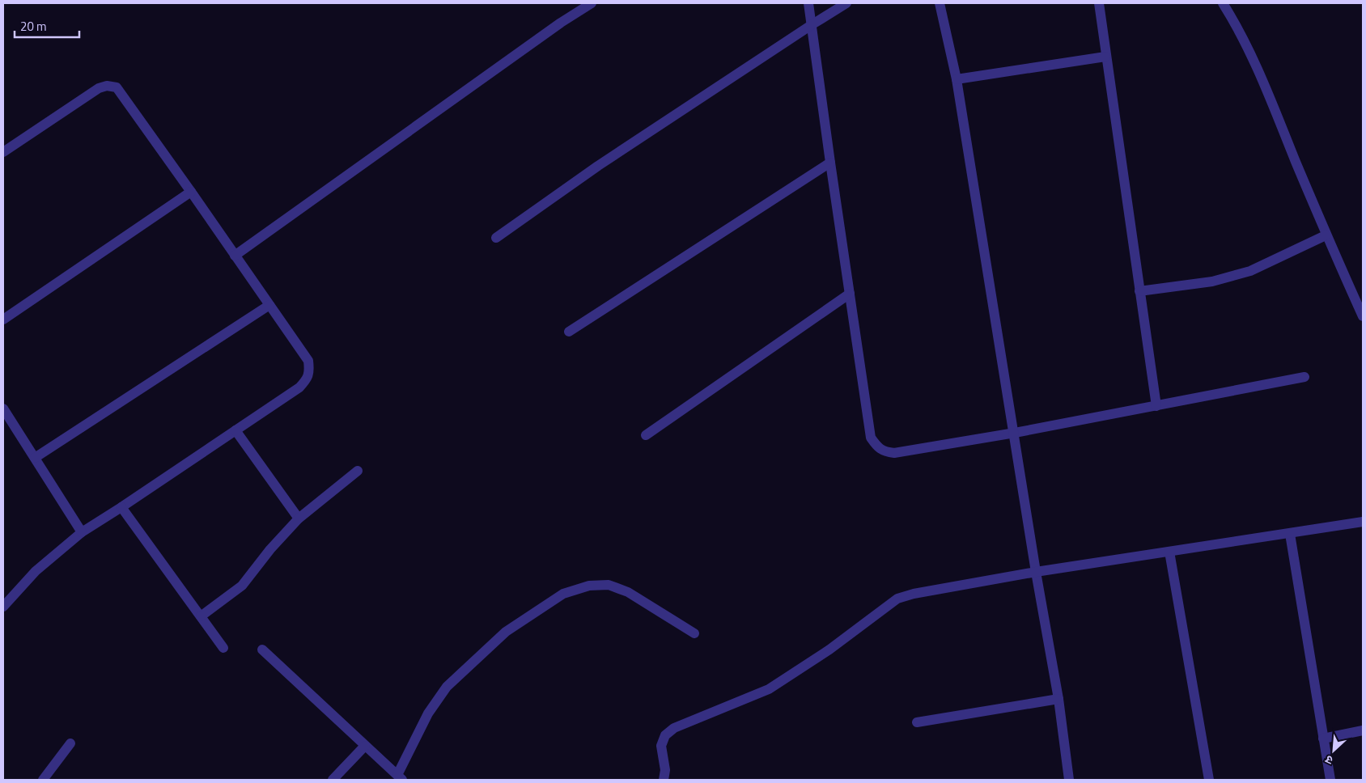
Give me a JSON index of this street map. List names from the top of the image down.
{
  "scale_bar": "20 m",
  "north": "bottom left"
}
